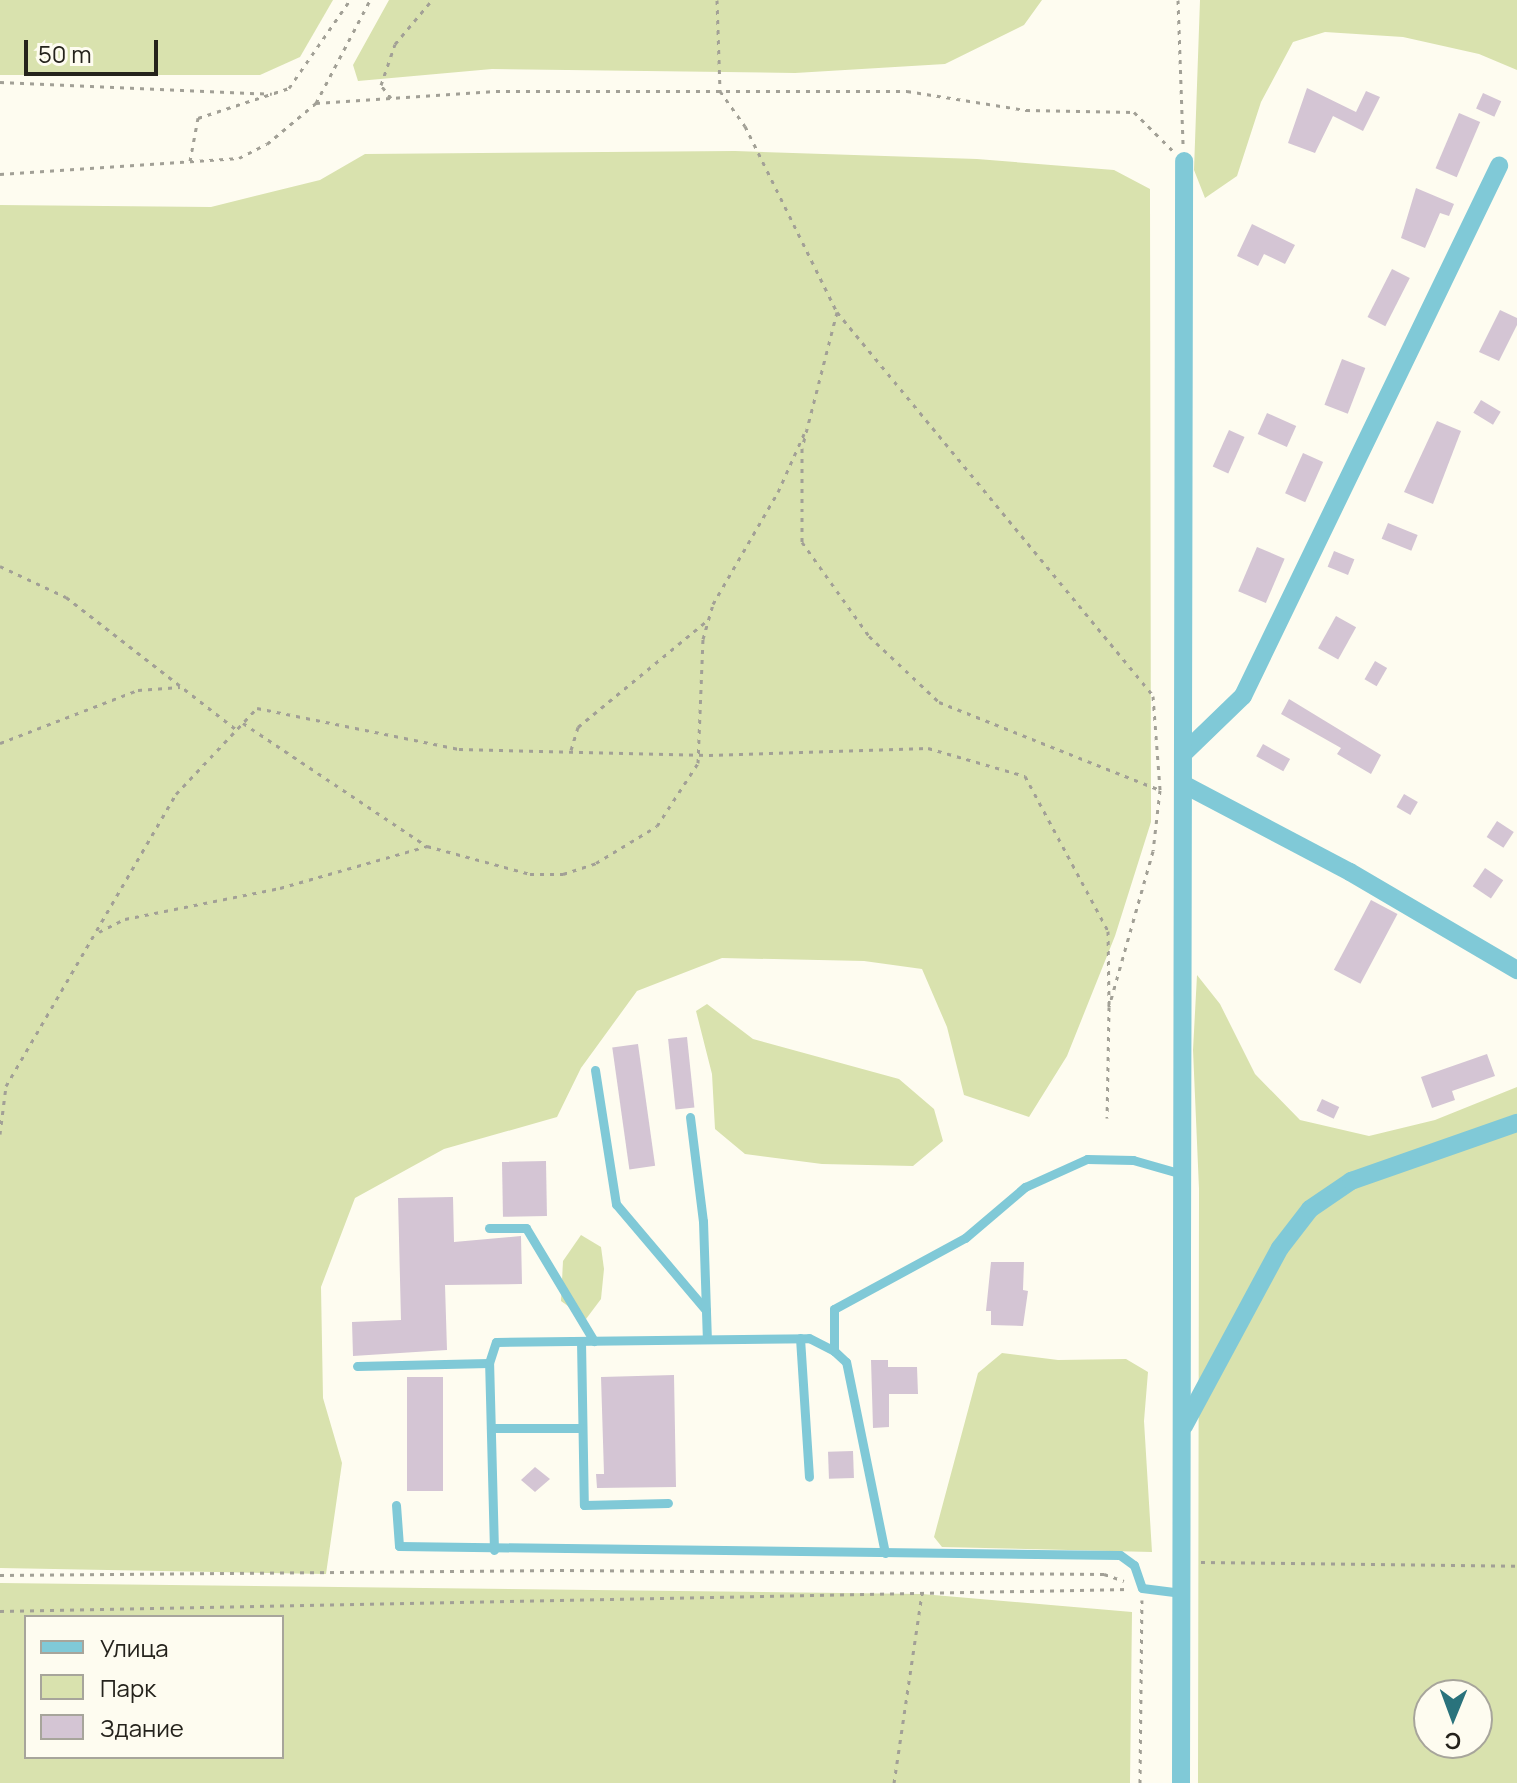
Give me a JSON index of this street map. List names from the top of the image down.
{
  "legend": ["Улица", "Парк", "Здание"],
  "scale_bar": "50 m",
  "north": "bottom"
}
